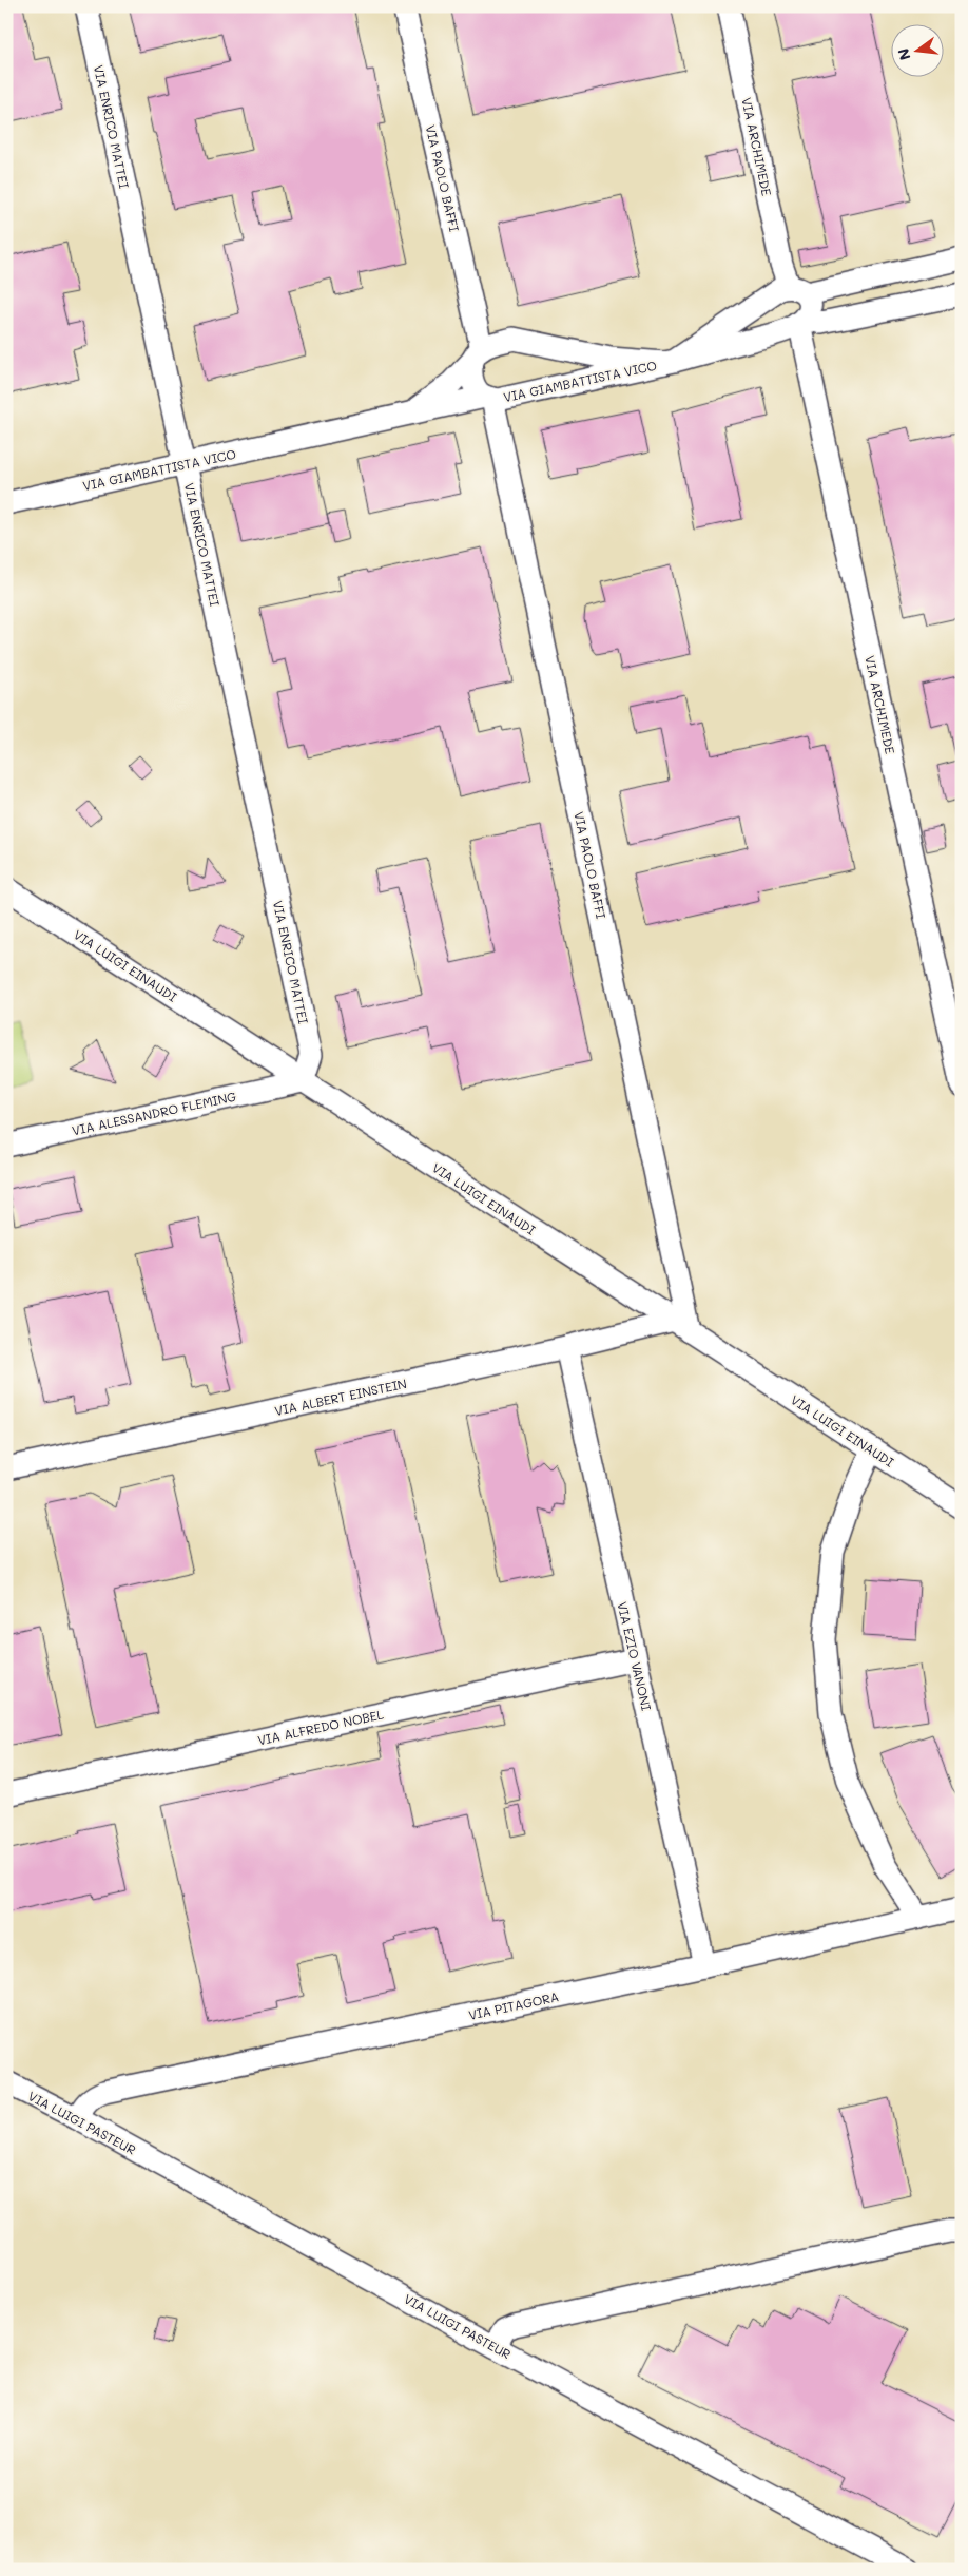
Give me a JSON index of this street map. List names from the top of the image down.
{
  "streets": {
    "street": [
      "VIA ENRICO MATTEI",
      "VIA ARCHIMEDE",
      "VIA PAOLO BAFFI",
      "VIA GIAMBATTISTA VICO",
      "VIA LUIGI EINAUDI",
      "VIA ALESSANDRO FLEMING",
      "VIA ALBERT EINSTEIN",
      "VIA EZIO VANONI",
      "VIA ALFREDO NOBEL",
      "VIA PITAGORA",
      "VIA LUIGI PASTEUR"
    ]
  },
  "crossings": [
    ["VIA ENRICO MATTEI", "VIA GIAMBATTISTA VICO"],
    ["VIA ENRICO MATTEI", "VIA LUIGI EINAUDI"],
    ["VIA ENRICO MATTEI", "VIA ALESSANDRO FLEMING"],
    ["VIA ARCHIMEDE", "VIA GIAMBATTISTA VICO"],
    ["VIA PAOLO BAFFI", "VIA GIAMBATTISTA VICO"],
    ["VIA PAOLO BAFFI", "VIA LUIGI EINAUDI"],
    ["VIA PAOLO BAFFI", "VIA ALBERT EINSTEIN"],
    ["VIA LUIGI EINAUDI", "VIA ALESSANDRO FLEMING"],
    ["VIA LUIGI EINAUDI", "VIA ALBERT EINSTEIN"],
    ["VIA ALBERT EINSTEIN", "VIA EZIO VANONI"],
    ["VIA EZIO VANONI", "VIA ALFREDO NOBEL"],
    ["VIA EZIO VANONI", "VIA PITAGORA"],
    ["VIA PITAGORA", "VIA LUIGI PASTEUR"]
  ],
  "north": "left"
}
